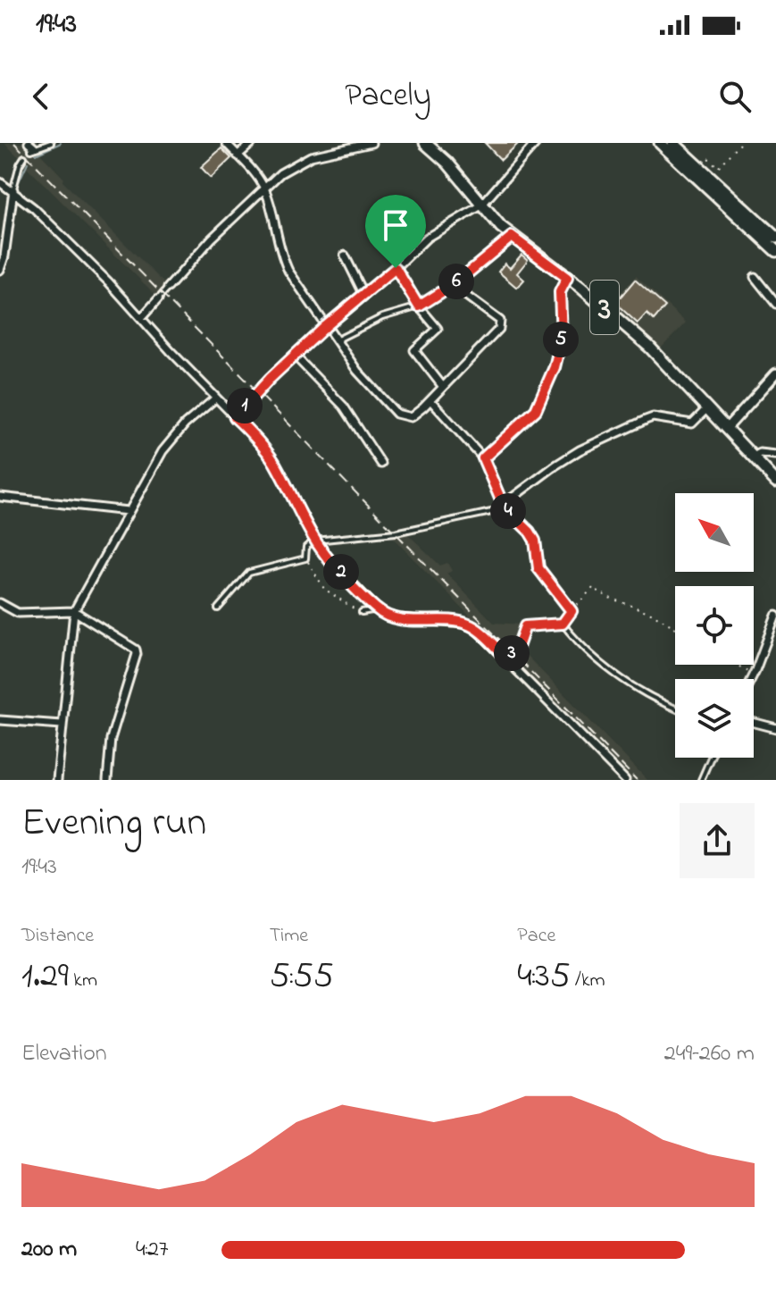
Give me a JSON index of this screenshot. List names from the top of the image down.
{
  "streets": {
    "main road": ["3"]
  },
  "north": "top left",
  "page": {
    "status": "19:43",
    "header": "Pacely",
    "pins": [
      "6",
      "5",
      "1",
      "4",
      "2",
      "3"
    ],
    "heading": ["Evening run", "19:43"],
    "stats": [
      ["Distance", "1.29 km"],
      ["Time", "5:55"],
      ["Pace", "4:35 /km"]
    ],
    "chart": ["Elevation", "249–260 m"],
    "list": [
      {
        "name": "200 m",
        "note": "4:27"
      }
    ]
  }
}
